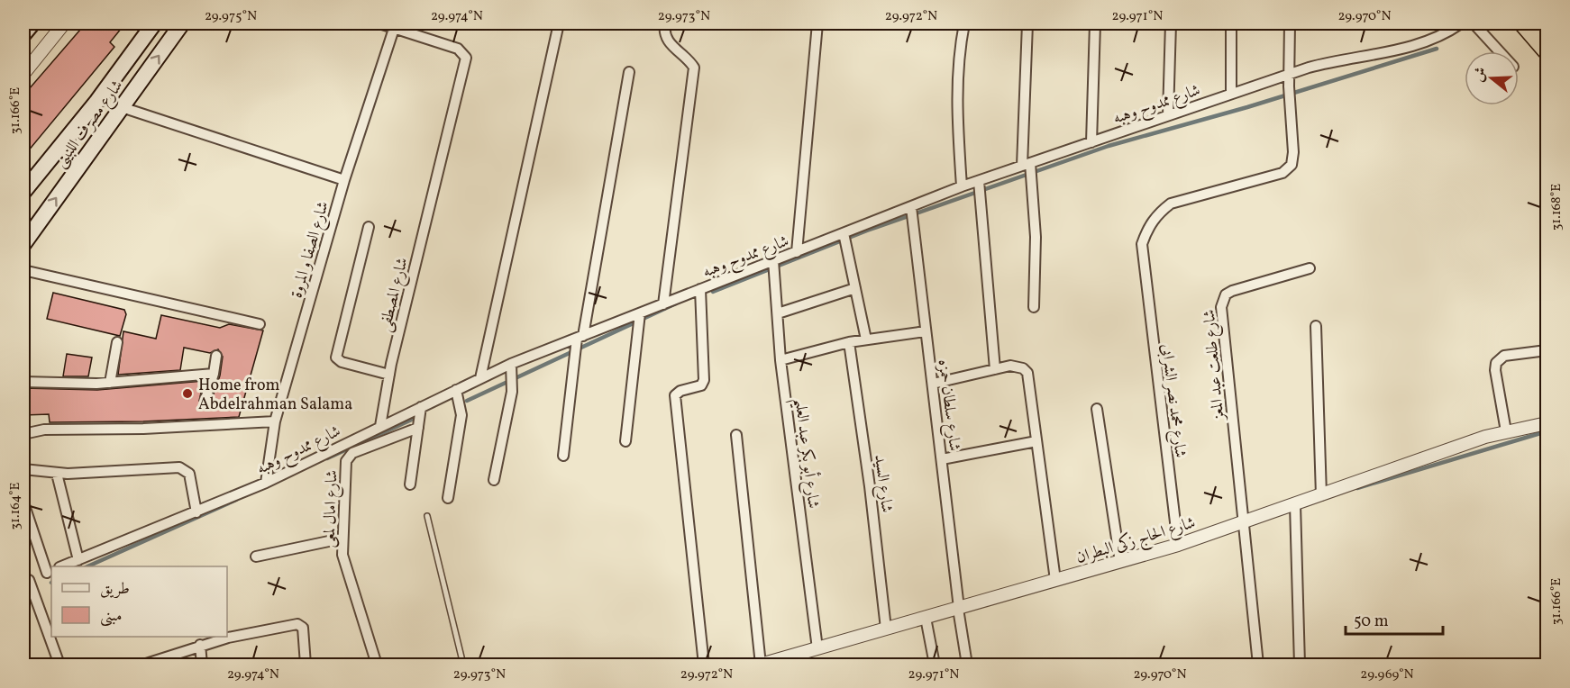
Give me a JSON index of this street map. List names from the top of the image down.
{
  "streets": {
    "main road": ["شارع مصرف اللبينى"],
    "street": [
      "شارع ممدوح وهبه",
      "شارع الصفا و المروة",
      "شارع المصطفى",
      "شارع طلعت عبد المعز",
      "شارع محمد نصر الشرابى",
      "شارع سلطان حمزه",
      "شارع أبو بكر عبد العليم",
      "شارع السيد",
      "شارع امال لمعى",
      "شارع الحاج زكى البطران"
    ]
  },
  "crossings": [
    ["شارع ممدوح وهبه", "شارع الصفا و المروة"],
    ["شارع ممدوح وهبه", "شارع المصطفى"],
    ["شارع ممدوح وهبه", "شارع محمد نصر الشرابى"],
    ["شارع ممدوح وهبه", "شارع سلطان حمزه"],
    ["شارع ممدوح وهبه", "شارع أبو بكر عبد العليم"],
    ["شارع الصفا و المروة", "شارع المصطفى"],
    ["شارع طلعت عبد المعز", "شارع الحاج زكى البطران"],
    ["شارع محمد نصر الشرابى", "شارع الحاج زكى البطران"],
    ["شارع سلطان حمزه", "شارع الحاج زكى البطران"],
    ["شارع أبو بكر عبد العليم", "شارع الحاج زكى البطران"],
    ["شارع السيد", "شارع الحاج زكى البطران"]
  ],
  "places": ["Home from Abdelrahman Salama"],
  "legend": ["طريق", "مبنى"],
  "scale_bar": "50 m",
  "north": "left",
  "coordinates": [
    "29.975°N",
    "29.974°N",
    "29.973°N",
    "29.972°N",
    "29.971°N",
    "29.970°N",
    "31.166°E",
    "31.168°E",
    "31.164°E",
    "29.969°N"
  ]
}
